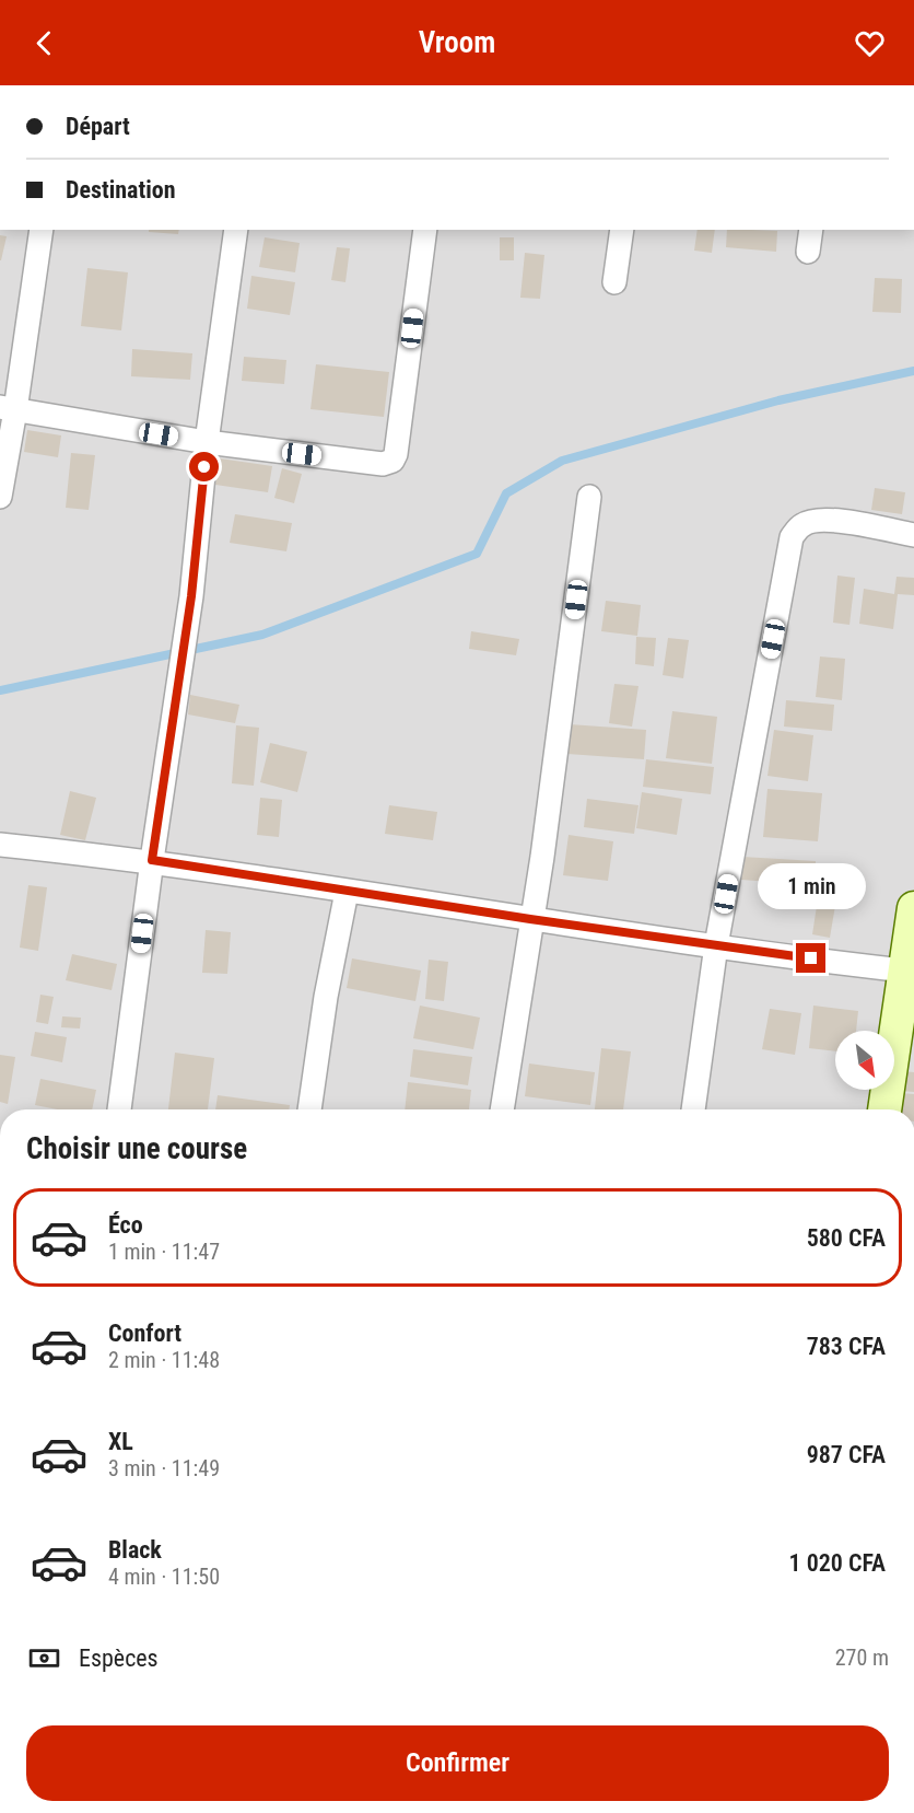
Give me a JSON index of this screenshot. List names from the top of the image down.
{
  "north": "bottom right",
  "page": {
    "header": "Vroom",
    "banner": ["Départ", "Destination"],
    "bubble": "1 min",
    "heading": "Choisir une course",
    "list": [
      {
        "name": "Éco",
        "note": "1 min · 11:47",
        "value": "580 CFA"
      },
      {
        "name": "Confort",
        "note": "2 min · 11:48",
        "value": "783 CFA"
      },
      {
        "name": "XL",
        "note": "3 min · 11:49",
        "value": "987 CFA"
      },
      {
        "name": "Black",
        "note": "4 min · 11:50",
        "value": "1 020 CFA"
      }
    ],
    "pay": ["Espèces", "270 m"],
    "buttons": "Confirmer"
  }
}
